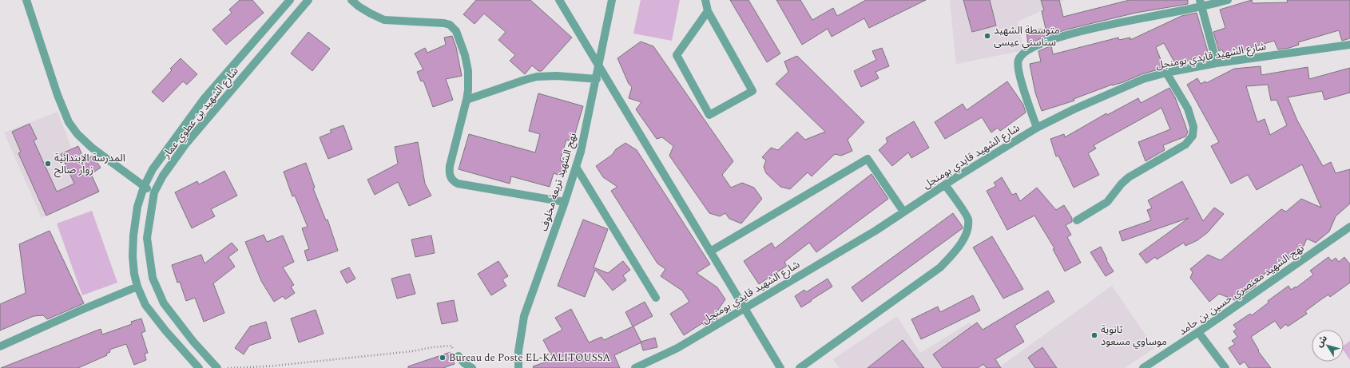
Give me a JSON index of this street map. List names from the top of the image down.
{
  "streets": {
    "street": [
      "شارع الشهيد قايدي بومنجل",
      "شارع الشهيد بن عطوي عمار",
      "نهج الشهيد تريعة مخلوف",
      "نهج الشهيد معنصري حسين بن حامد"
    ]
  },
  "places": [
    "متوسطة الشهيد سناسني عيسى",
    "المدرسة الإبتدائية زوار صالح",
    "ثانوية موساوي مسعود",
    "Bureau de Poste EL-KALITOUSSA"
  ],
  "north": "top left"
}
